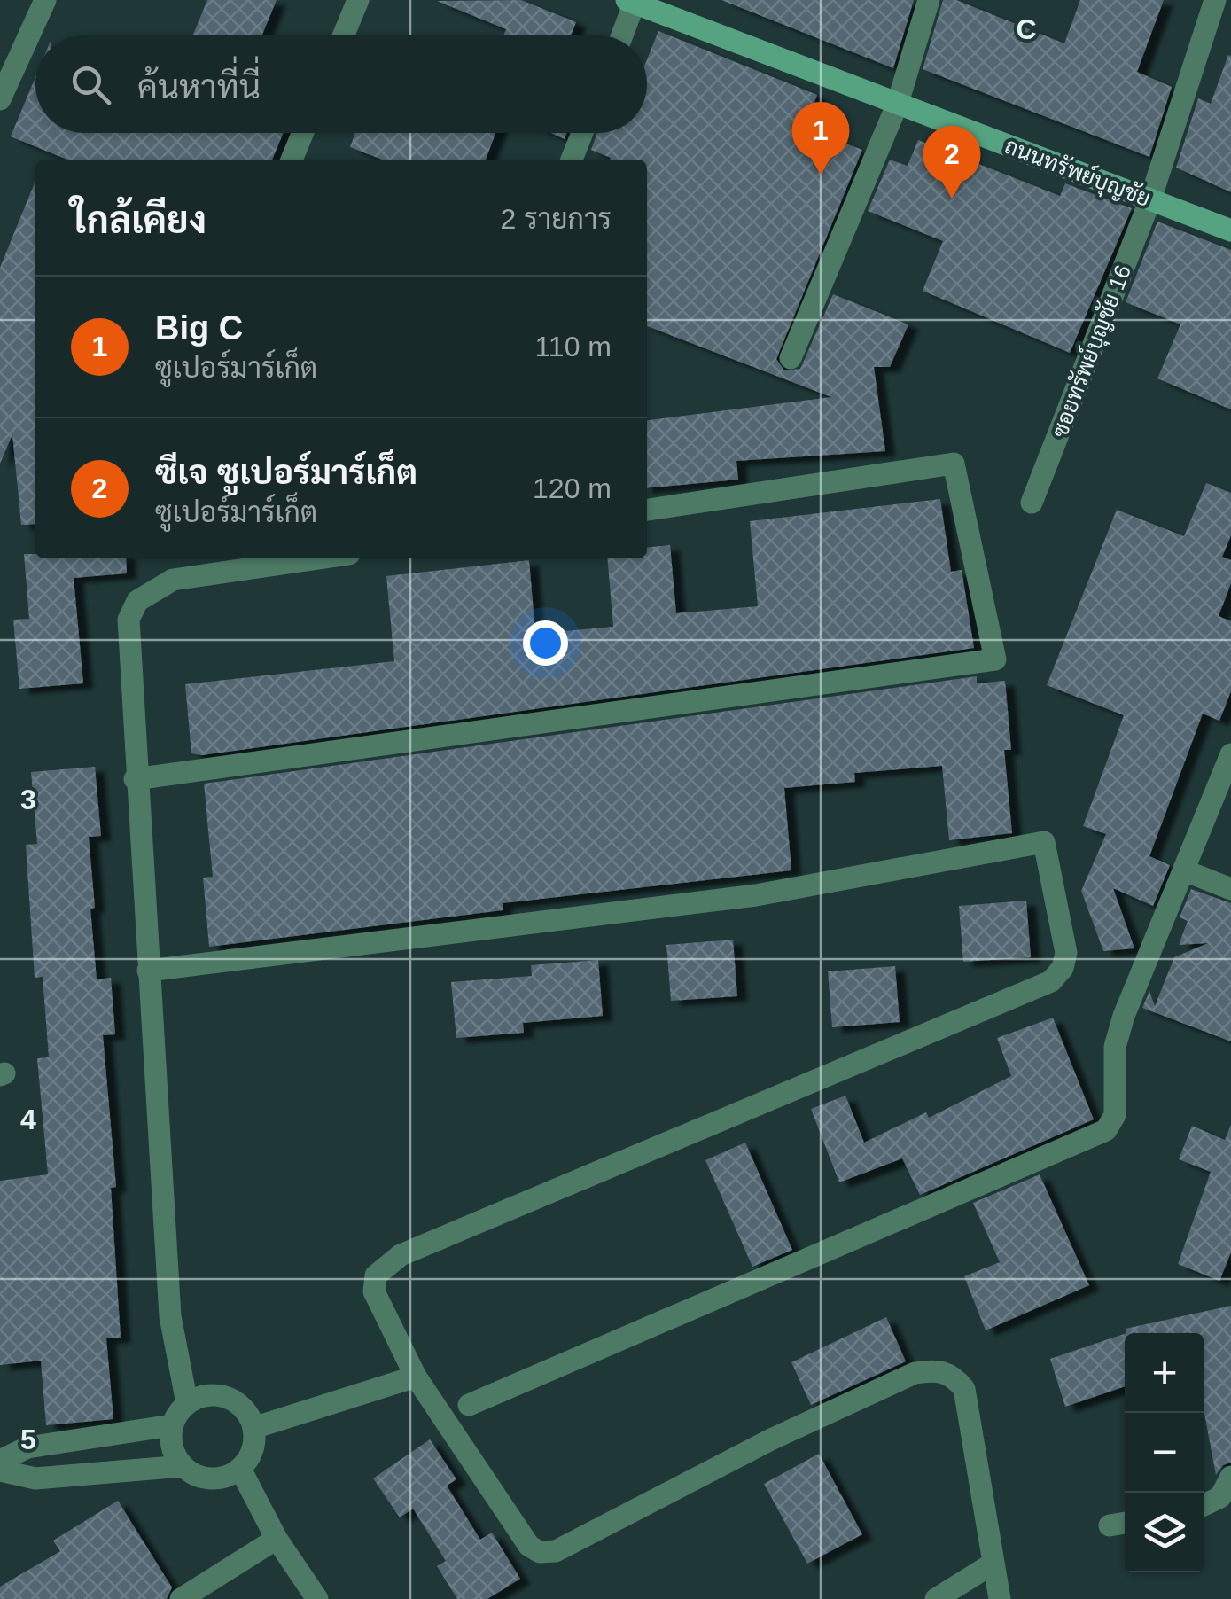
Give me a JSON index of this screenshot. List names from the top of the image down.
{
  "streets": {
    "street": ["ถนนทรัพย์บุญชัย", "ซอยทรัพย์บุญชัย 16"]
  },
  "crossings": [
    ["ถนนทรัพย์บุญชัย", "ซอยทรัพย์บุญชัย 16"]
  ],
  "page": {
    "search": "ค้นหาที่นี่",
    "pins": ["1", "2"],
    "heading": ["ใกล้เคียง", "2 รายการ"],
    "list": [
      {
        "mark": "1",
        "name": "Big C",
        "note": "ซูเปอร์มาร์เก็ต",
        "value": "110 m"
      },
      {
        "mark": "2",
        "name": "ซีเจ ซูเปอร์มาร์เก็ต",
        "note": "ซูเปอร์มาร์เก็ต",
        "value": "120 m"
      }
    ],
    "map_buttons": ["+", "−"]
  },
  "grid": {
    "columns": ["C"],
    "rows": ["3", "4", "5"]
  }
}
